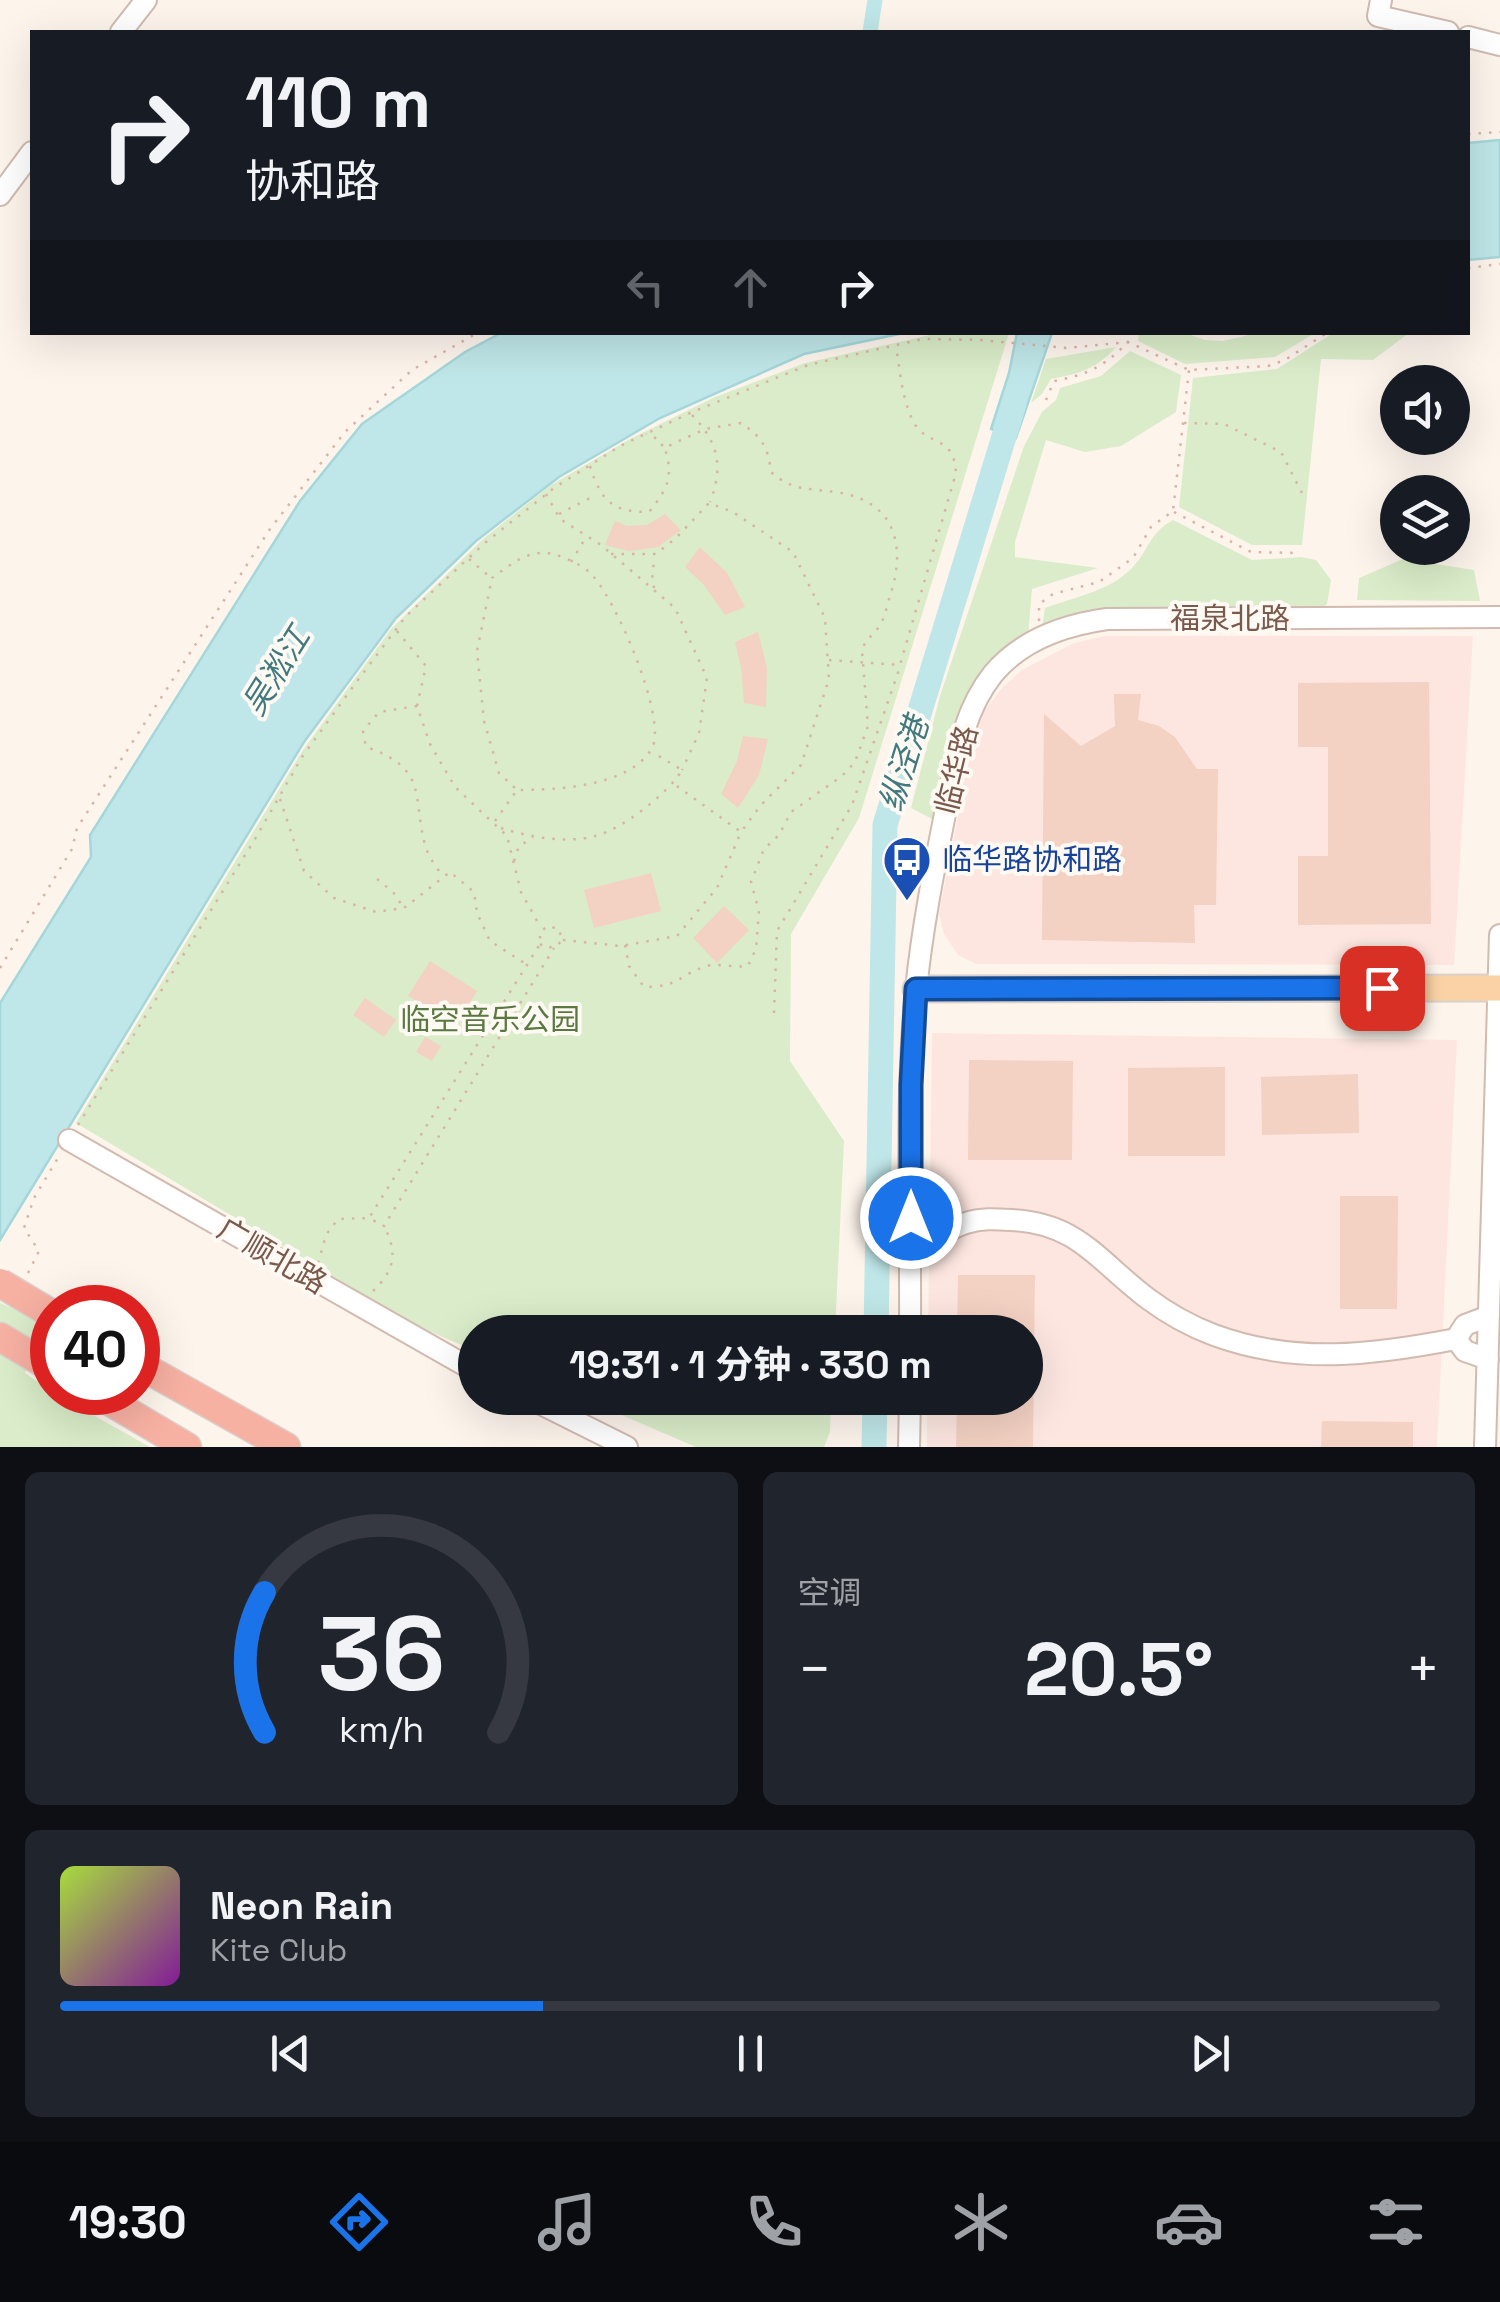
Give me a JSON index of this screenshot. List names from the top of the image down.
{
  "streets": {
    "street": ["福泉北路", "临华路", "广顺北路"]
  },
  "crossings": [
    ["福泉北路", "临华路"]
  ],
  "water": ["吴淞江", "纵泾港"],
  "parks": ["临空音乐公园"],
  "places": {
    "bus stop": ["临华路协和路"]
  },
  "page": {
    "turn": ["110 m", "协和路"],
    "limit": "40",
    "trip": "19:31 · 1 分钟 · 330 m",
    "tile": "空调",
    "heat": ["−", "20.5°", "+"],
    "song": ["Neon Rain", "Kite Club"],
    "tabs": "19:30",
    "gauge": ["36", "km/h"]
  }
}
